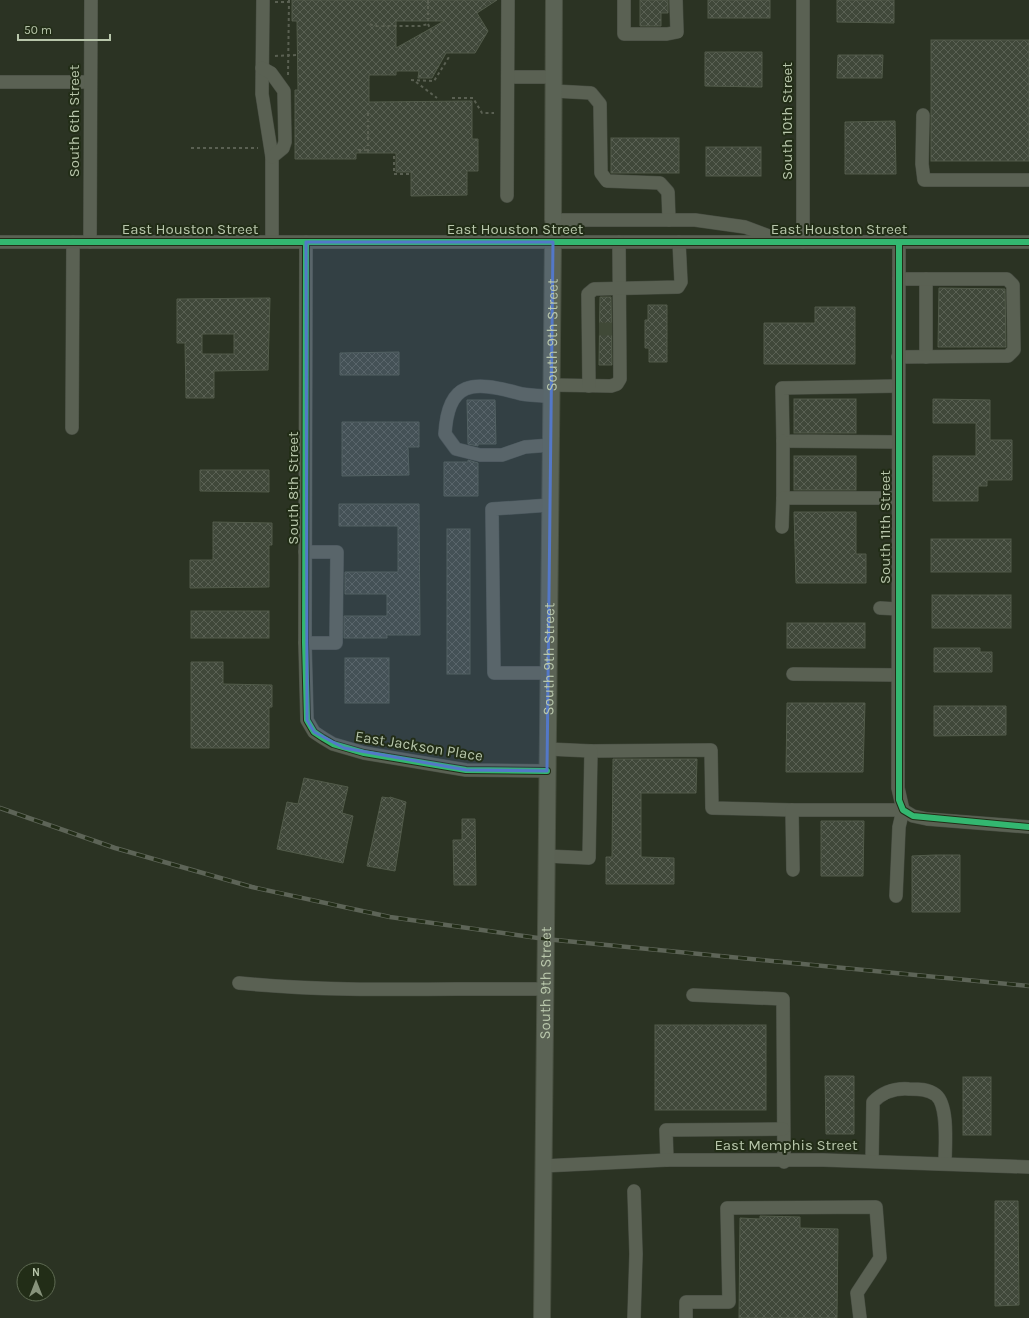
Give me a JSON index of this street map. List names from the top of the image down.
{
  "streets": {
    "main road": ["South 9th Street"],
    "street": [
      "South 6th Street",
      "South 10th Street",
      "East Houston Street",
      "South 8th Street",
      "South 11th Street",
      "East Jackson Place",
      "East Memphis Street"
    ]
  },
  "crossings": [
    ["South 6th Street", "East Houston Street"],
    ["South 10th Street", "East Houston Street"],
    ["East Houston Street", "South 9th Street"],
    ["East Houston Street", "South 8th Street"],
    ["East Houston Street", "South 11th Street"],
    ["South 9th Street", "East Jackson Place"],
    ["South 9th Street", "East Memphis Street"],
    ["South 8th Street", "East Jackson Place"]
  ],
  "scale_bar": "50 m",
  "north": "top"
}
